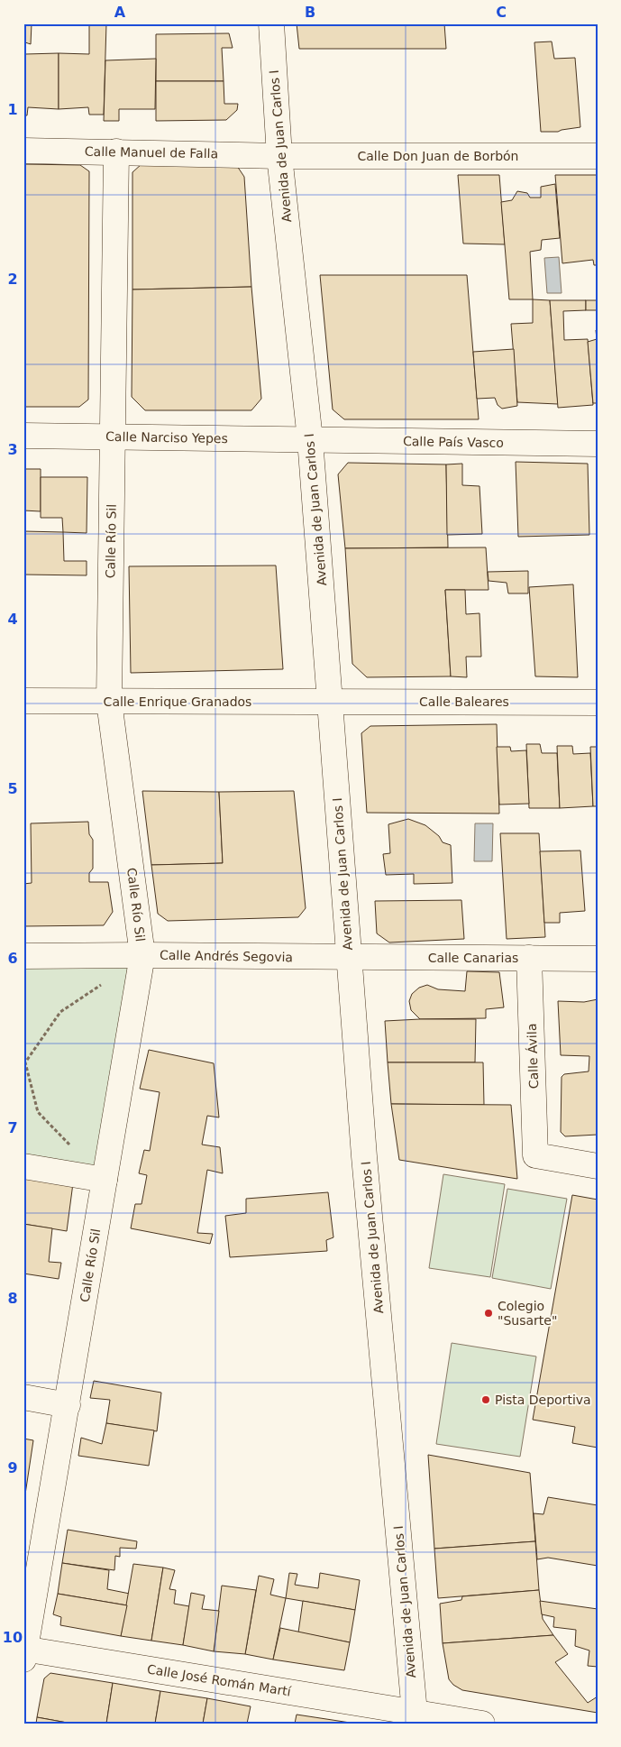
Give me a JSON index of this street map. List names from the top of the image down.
{
  "streets": {
    "street": [
      "Avenida de Juan Carlos I",
      "Calle Manuel de Falla",
      "Calle Don Juan de Borbón",
      "Calle Narciso Yepes",
      "Calle País Vasco",
      "Calle Río Sil",
      "Calle Enrique Granados",
      "Calle Baleares",
      "Calle Andrés Segovia",
      "Calle Canarias",
      "Calle Ávila",
      "Calle José Román Martí"
    ]
  },
  "crossings": [
    ["Avenida de Juan Carlos I", "Calle Manuel de Falla"],
    ["Avenida de Juan Carlos I", "Calle Don Juan de Borbón"],
    ["Avenida de Juan Carlos I", "Calle Narciso Yepes"],
    ["Avenida de Juan Carlos I", "Calle País Vasco"],
    ["Avenida de Juan Carlos I", "Calle Enrique Granados"],
    ["Avenida de Juan Carlos I", "Calle Baleares"],
    ["Avenida de Juan Carlos I", "Calle Andrés Segovia"],
    ["Avenida de Juan Carlos I", "Calle Canarias"],
    ["Avenida de Juan Carlos I", "Calle José Román Martí"],
    ["Calle Manuel de Falla", "Calle Don Juan de Borbón"],
    ["Calle Manuel de Falla", "Calle Río Sil"],
    ["Calle Narciso Yepes", "Calle País Vasco"],
    ["Calle Narciso Yepes", "Calle Río Sil"],
    ["Calle Río Sil", "Calle Enrique Granados"],
    ["Calle Río Sil", "Calle Andrés Segovia"],
    ["Calle Río Sil", "Calle José Román Martí"],
    ["Calle Enrique Granados", "Calle Baleares"],
    ["Calle Andrés Segovia", "Calle Canarias"],
    ["Calle Canarias", "Calle Ávila"]
  ],
  "places": ["Colegio \"Susarte\"", "Pista Deportiva"],
  "grid": {
    "columns": ["A", "B", "C"],
    "rows": [
      "1",
      "2",
      "3",
      "4",
      "5",
      "6",
      "7",
      "8",
      "9",
      "10"
    ]
  }
}
